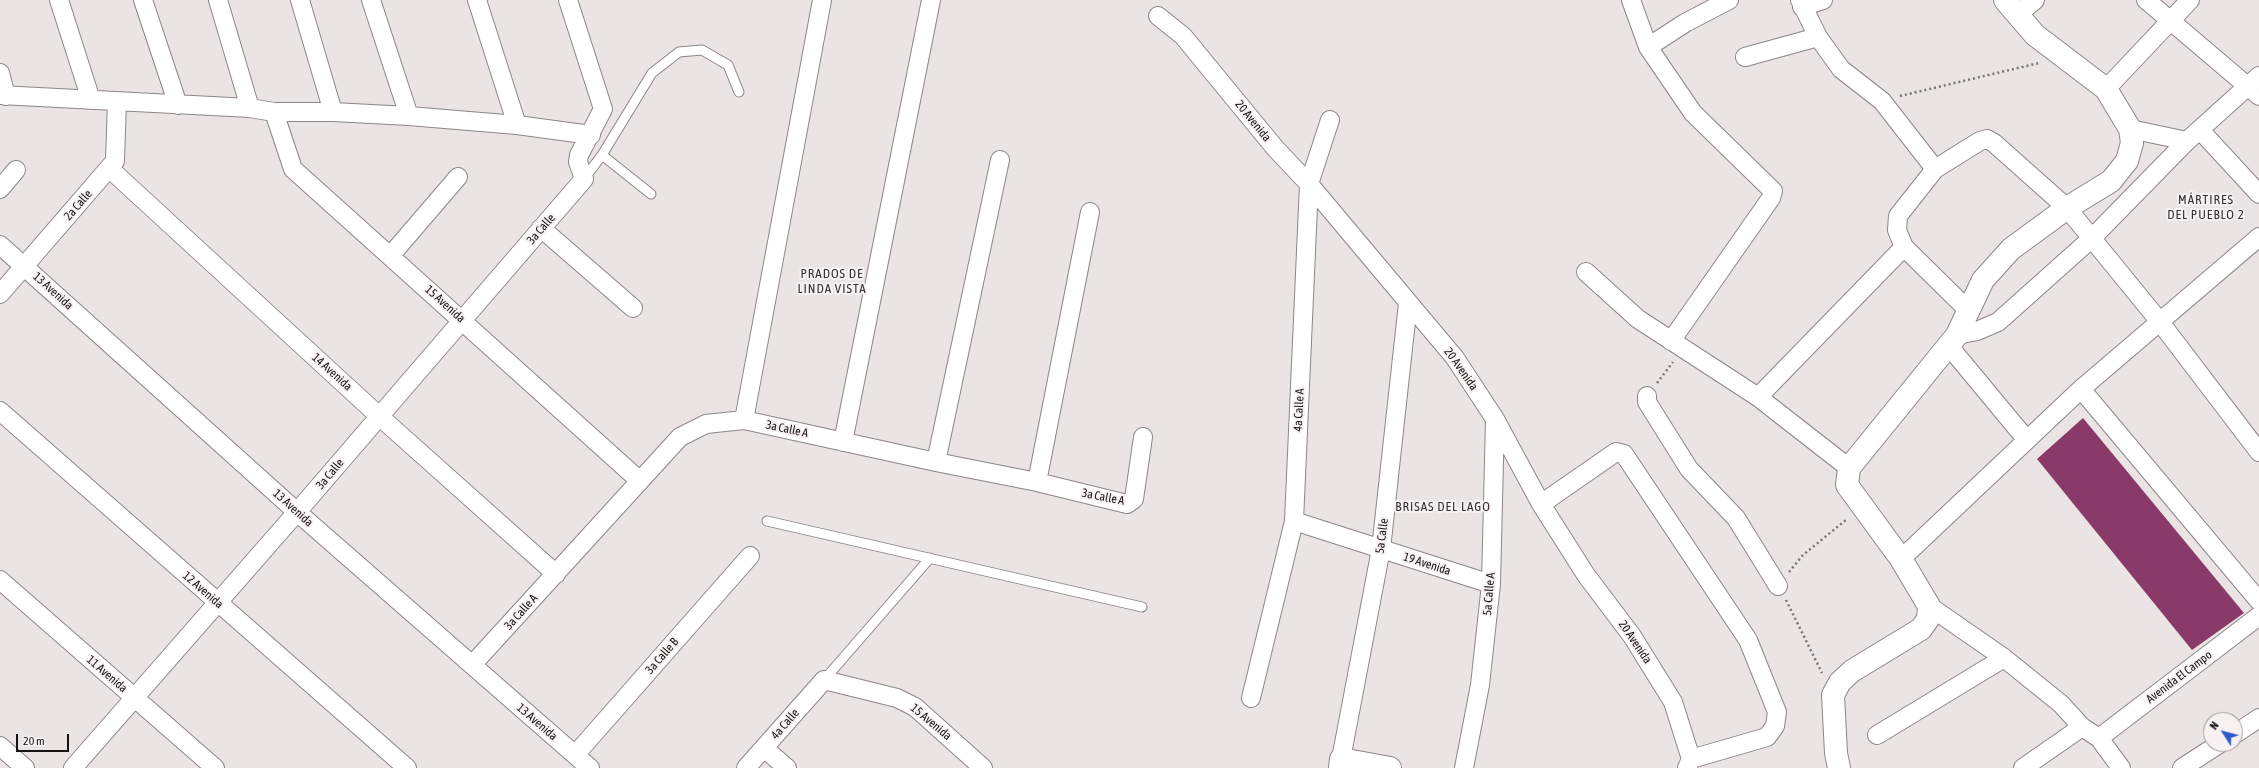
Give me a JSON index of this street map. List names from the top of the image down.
{
  "streets": {
    "street": [
      "20 Avenida",
      "2a Calle",
      "3a Calle",
      "13 Avenida",
      "15 Avenida",
      "14 Avenida",
      "4a Calle A",
      "3a Calle A",
      "5a Calle",
      "19 Avenida",
      "12 Avenida",
      "5a Calle A",
      "3a Calle B",
      "11 Avenida",
      "Avenida El Campo",
      "4a Calle"
    ]
  },
  "crossings": [
    ["20 Avenida", "4a Calle A"],
    ["20 Avenida", "5a Calle"],
    ["20 Avenida", "5a Calle A"],
    ["2a Calle", "13 Avenida"],
    ["2a Calle", "14 Avenida"],
    ["3a Calle", "13 Avenida"],
    ["3a Calle", "15 Avenida"],
    ["3a Calle", "14 Avenida"],
    ["3a Calle", "12 Avenida"],
    ["3a Calle", "11 Avenida"],
    ["13 Avenida", "3a Calle A"],
    ["13 Avenida", "3a Calle B"],
    ["15 Avenida", "3a Calle A"],
    ["15 Avenida", "4a Calle"],
    ["14 Avenida", "3a Calle A"],
    ["4a Calle A", "19 Avenida"],
    ["5a Calle", "19 Avenida"],
    ["19 Avenida", "5a Calle A"]
  ],
  "districts": ["MÁRTIRES DEL PUEBLO 2", "PRADOS DE LINDA VISTA", "BRISAS DEL LAGO"],
  "scale_bar": "20 m",
  "north": "top left"
}
